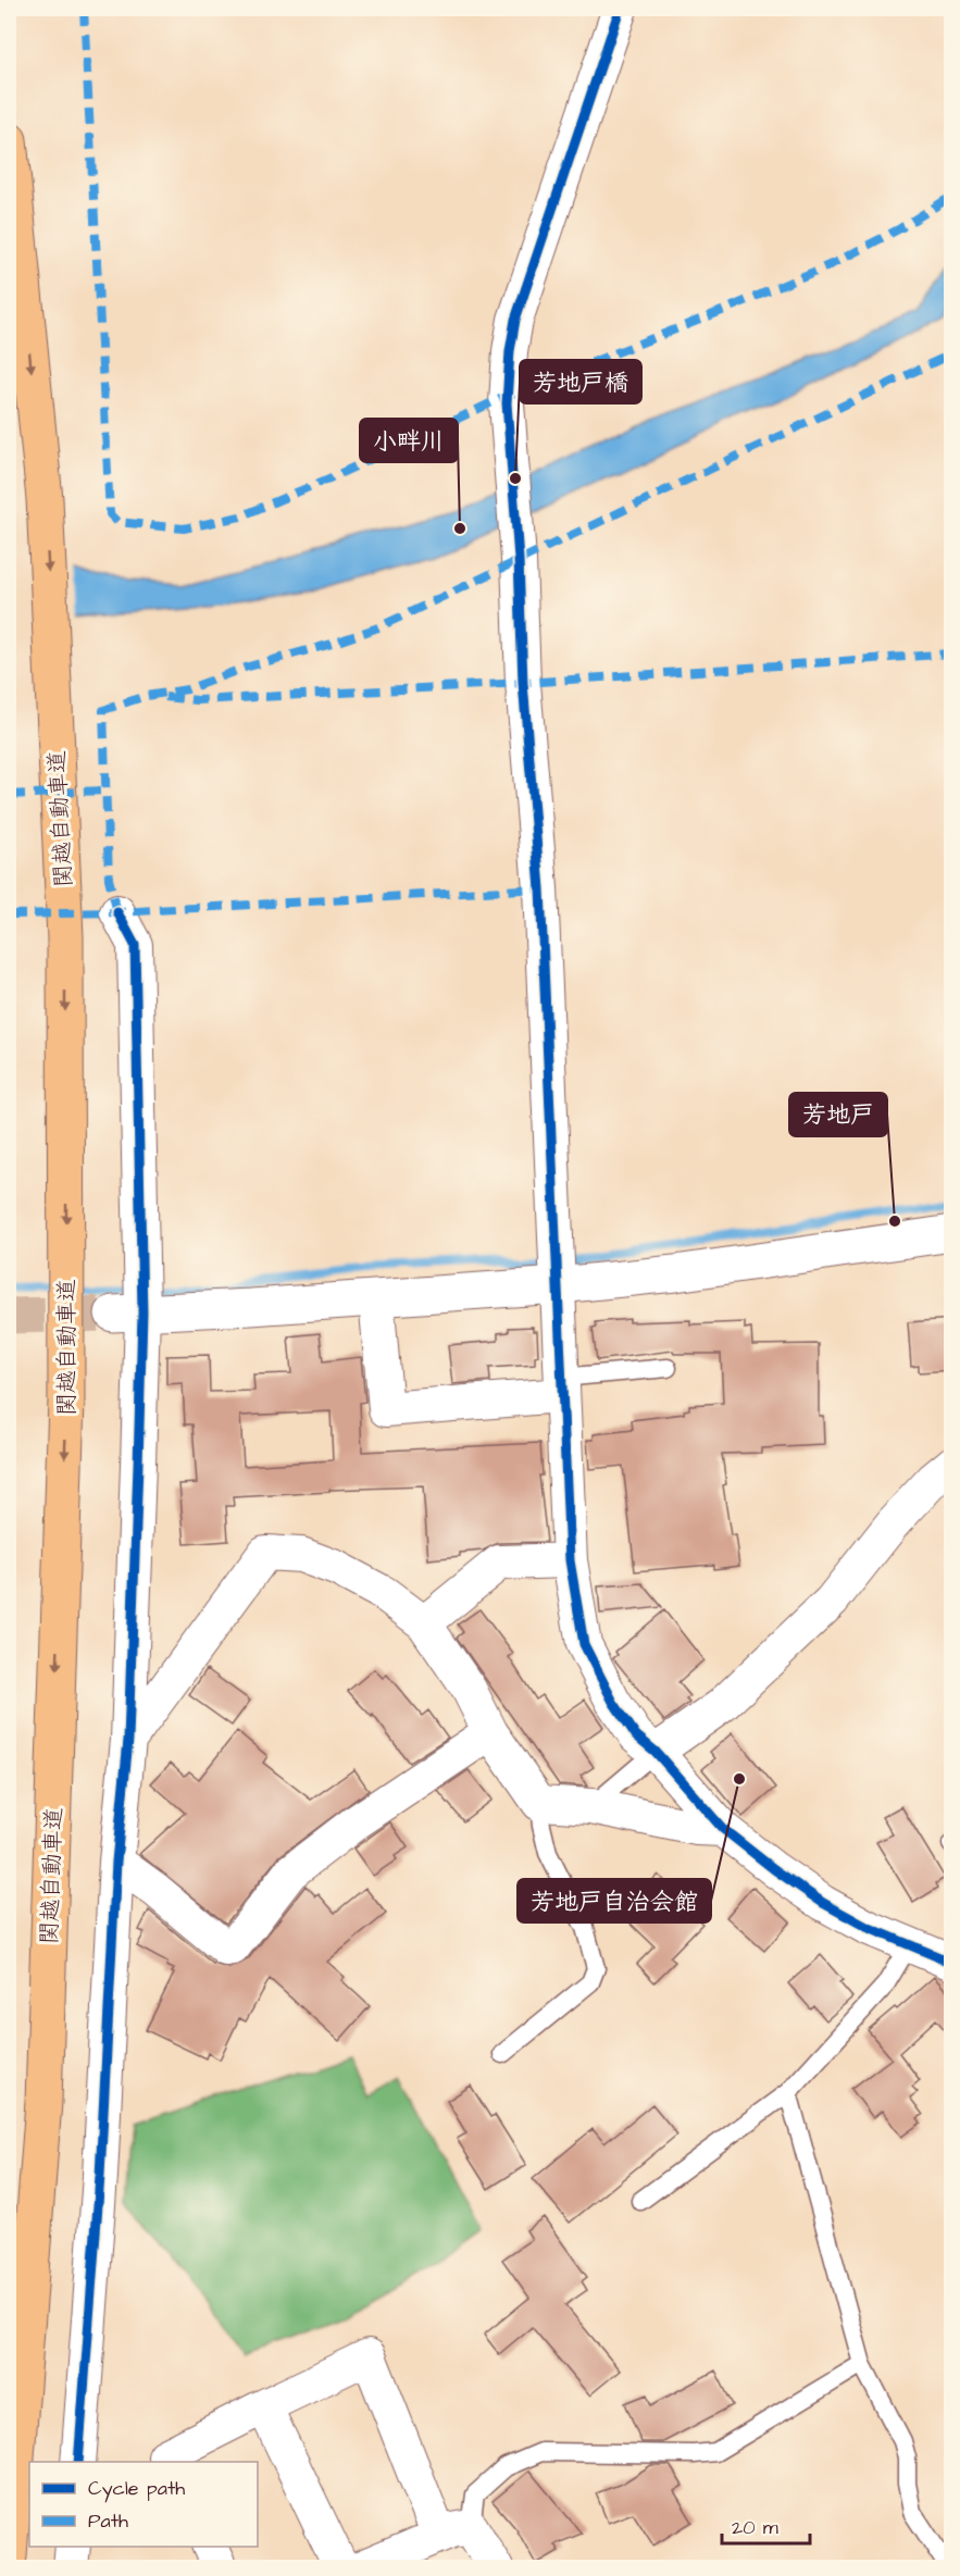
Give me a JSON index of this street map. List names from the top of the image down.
{
  "streets": {
    "highway": ["関越自動車道"]
  },
  "one_way": ["関越自動車道"],
  "places": [
    "芳地戸橋",
    "小畔川",
    "芳地戸",
    "芳地戸自治会館"
  ],
  "legend": ["Cycle path", "Path"],
  "scale_bar": "20 m"
}
